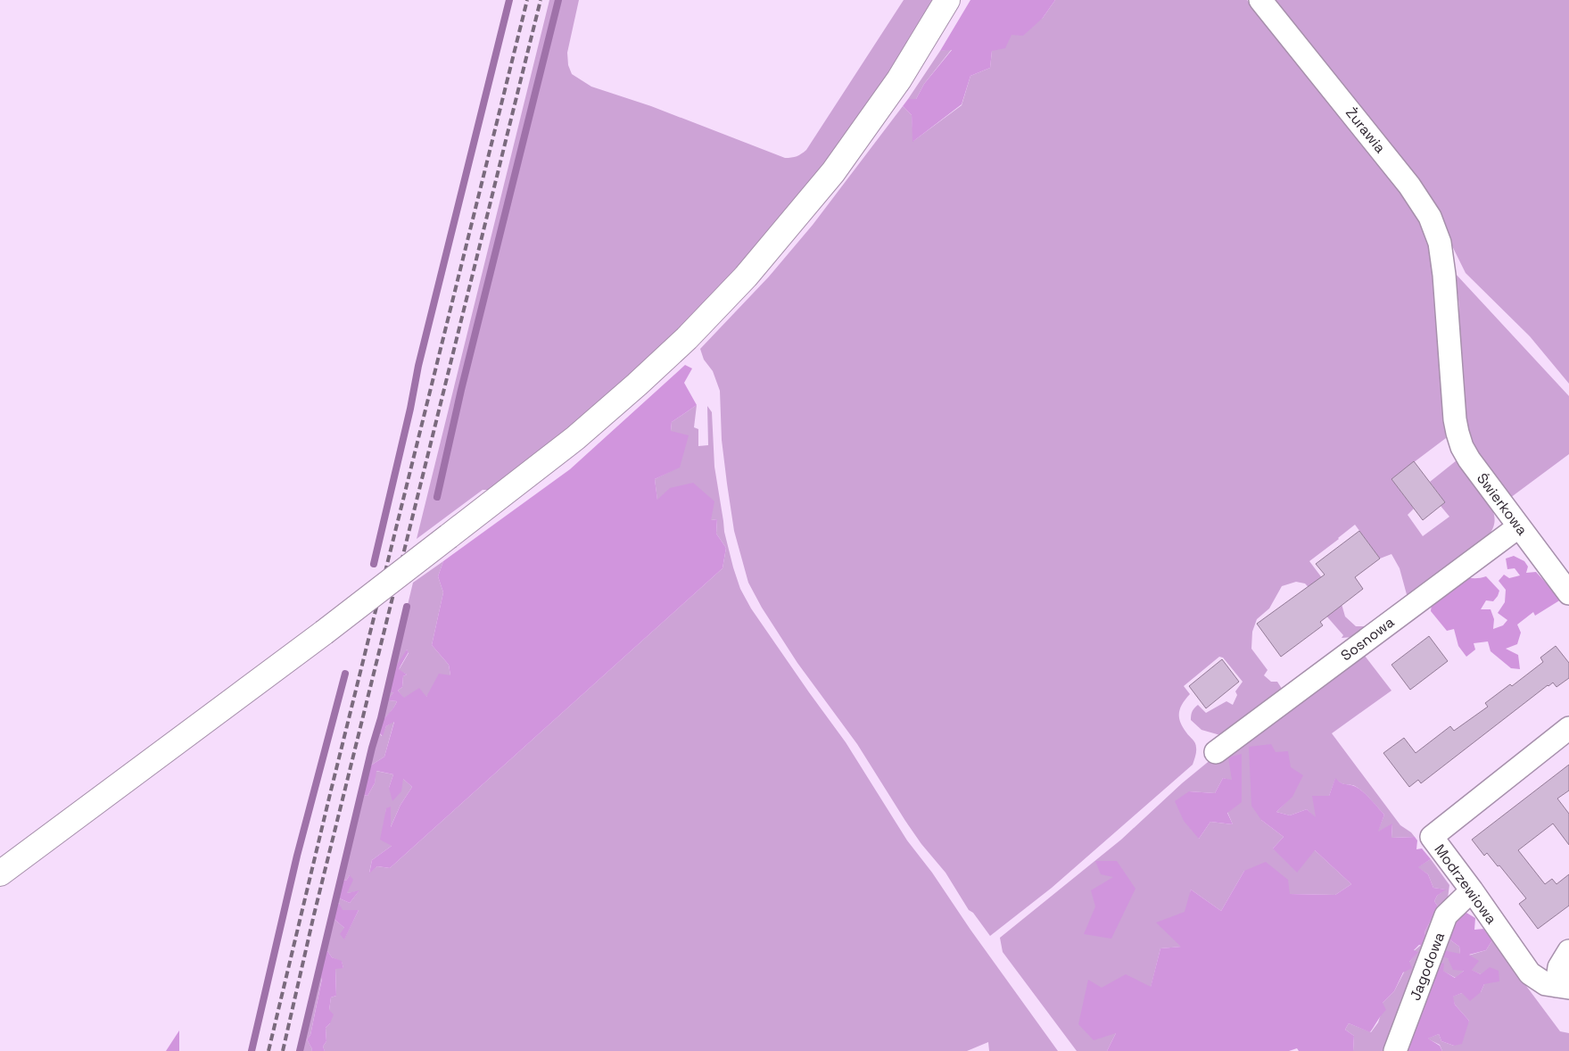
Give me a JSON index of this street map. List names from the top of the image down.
{
  "streets": {
    "street": [
      "Żurawia",
      "Świerkowa",
      "Sosnowa",
      "Modrzewiowa",
      "Jagodowa"
    ]
  },
  "crossings": [
    ["Żurawia", "Świerkowa"],
    ["Świerkowa", "Sosnowa"],
    ["Modrzewiowa", "Jagodowa"]
  ]
}
